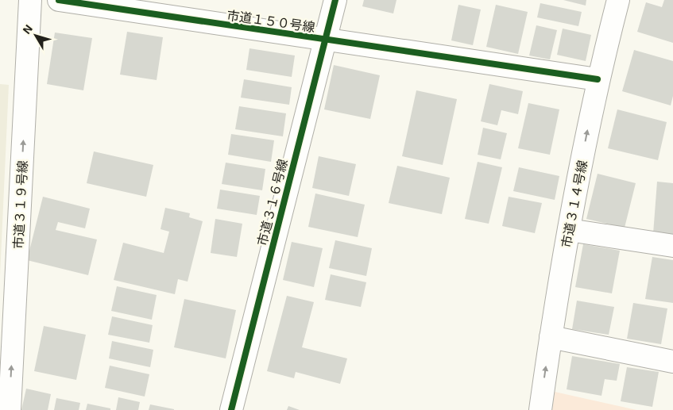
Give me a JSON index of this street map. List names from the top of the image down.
{
  "streets": {
    "street": [
      "市道１５０号線",
      "市道３１６号線",
      "市道３１４号線",
      "市道３１９号線"
    ]
  },
  "crossings": [
    ["市道１５０号線", "市道３１６号線"],
    ["市道１５０号線", "市道３１４号線"]
  ],
  "one_way": ["市道３１４号線", "市道３１９号線"],
  "north": "top left"
}
